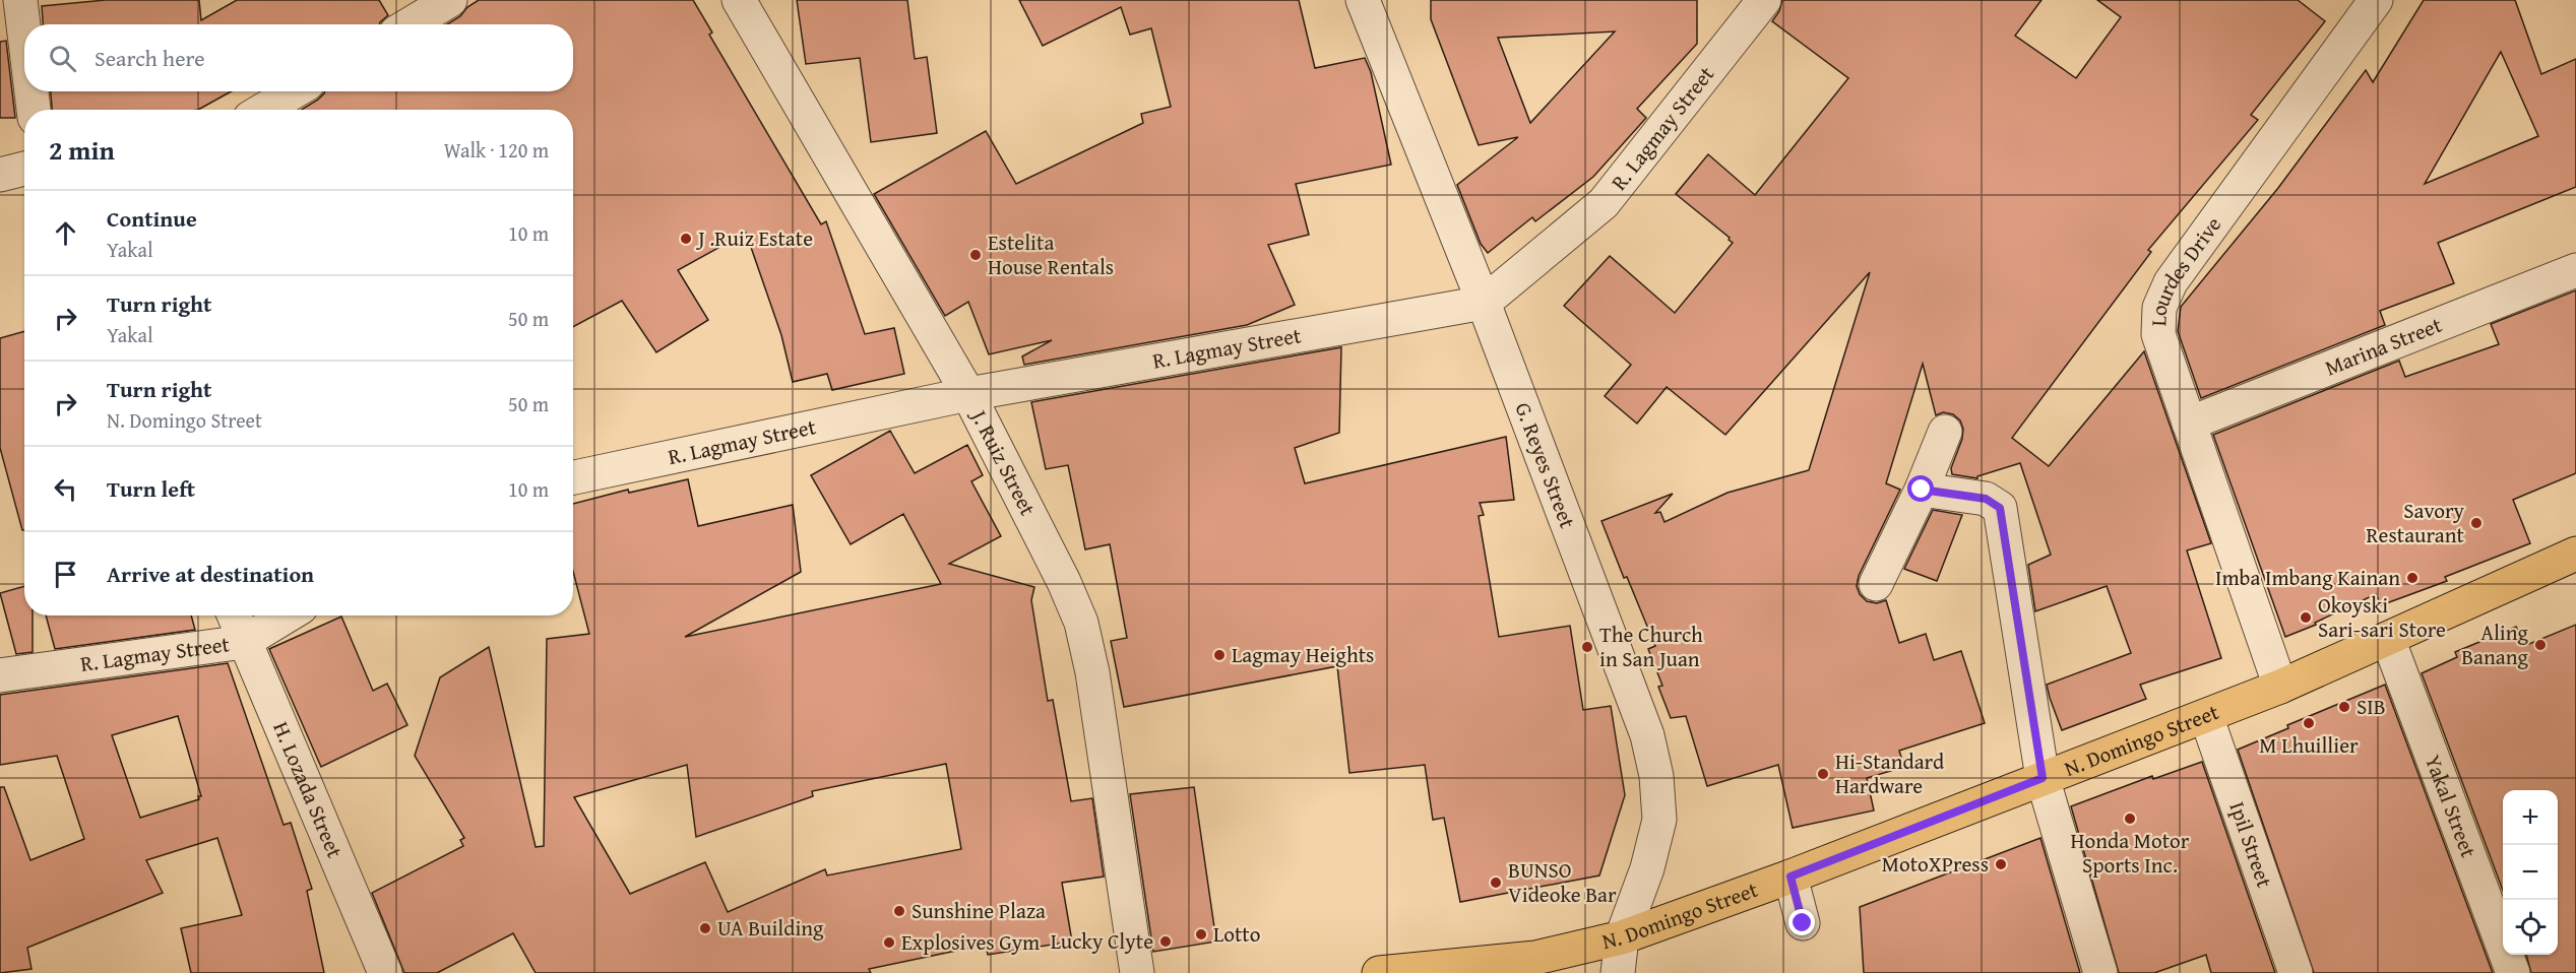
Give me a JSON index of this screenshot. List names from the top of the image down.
{
  "streets": {
    "main road": ["N. Domingo Street"],
    "street": [
      "R. Lagmay Street",
      "Lourdes Drive",
      "Marina Street",
      "J. Ruiz Street",
      "G. Reyes Street",
      "H. Lozada Street",
      "Yakal Street",
      "Ipil Street"
    ]
  },
  "crossings": [
    ["R. Lagmay Street", "J. Ruiz Street"],
    ["R. Lagmay Street", "G. Reyes Street"],
    ["R. Lagmay Street", "H. Lozada Street"],
    ["Lourdes Drive", "Marina Street"],
    ["Lourdes Drive", "N. Domingo Street"],
    ["G. Reyes Street", "N. Domingo Street"],
    ["N. Domingo Street", "Yakal Street"],
    ["N. Domingo Street", "Ipil Street"]
  ],
  "places": [
    "J .Ruiz Estate",
    "Estelita House Rentals",
    "Savory Restaurant",
    "Imba Imbang Kainan",
    "Okoyski Sari-sari Store",
    "Aling Banang",
    "The Church in San Juan",
    "Lagmay Heights",
    "SIB",
    "M Lhuillier",
    "Hi-Standard Hardware",
    "Honda Motor Sports Inc.",
    "MotoXPress",
    "BUNSO Videoke Bar",
    "Sunshine Plaza",
    "UA Building",
    "Lotto",
    "Lucky Clyte",
    "Explosives Gym"
  ],
  "page": {
    "search": "Search here",
    "heading": ["2 min", "Walk · 120 m"],
    "list": [
      ["Continue", "Yakal", "10 m"],
      ["Turn right", "Yakal", "50 m"],
      ["Turn right", "N. Domingo Street", "50 m"],
      ["Turn left", "10 m"],
      "Arrive at destination"
    ],
    "map_buttons": ["+", "−"]
  }
}
